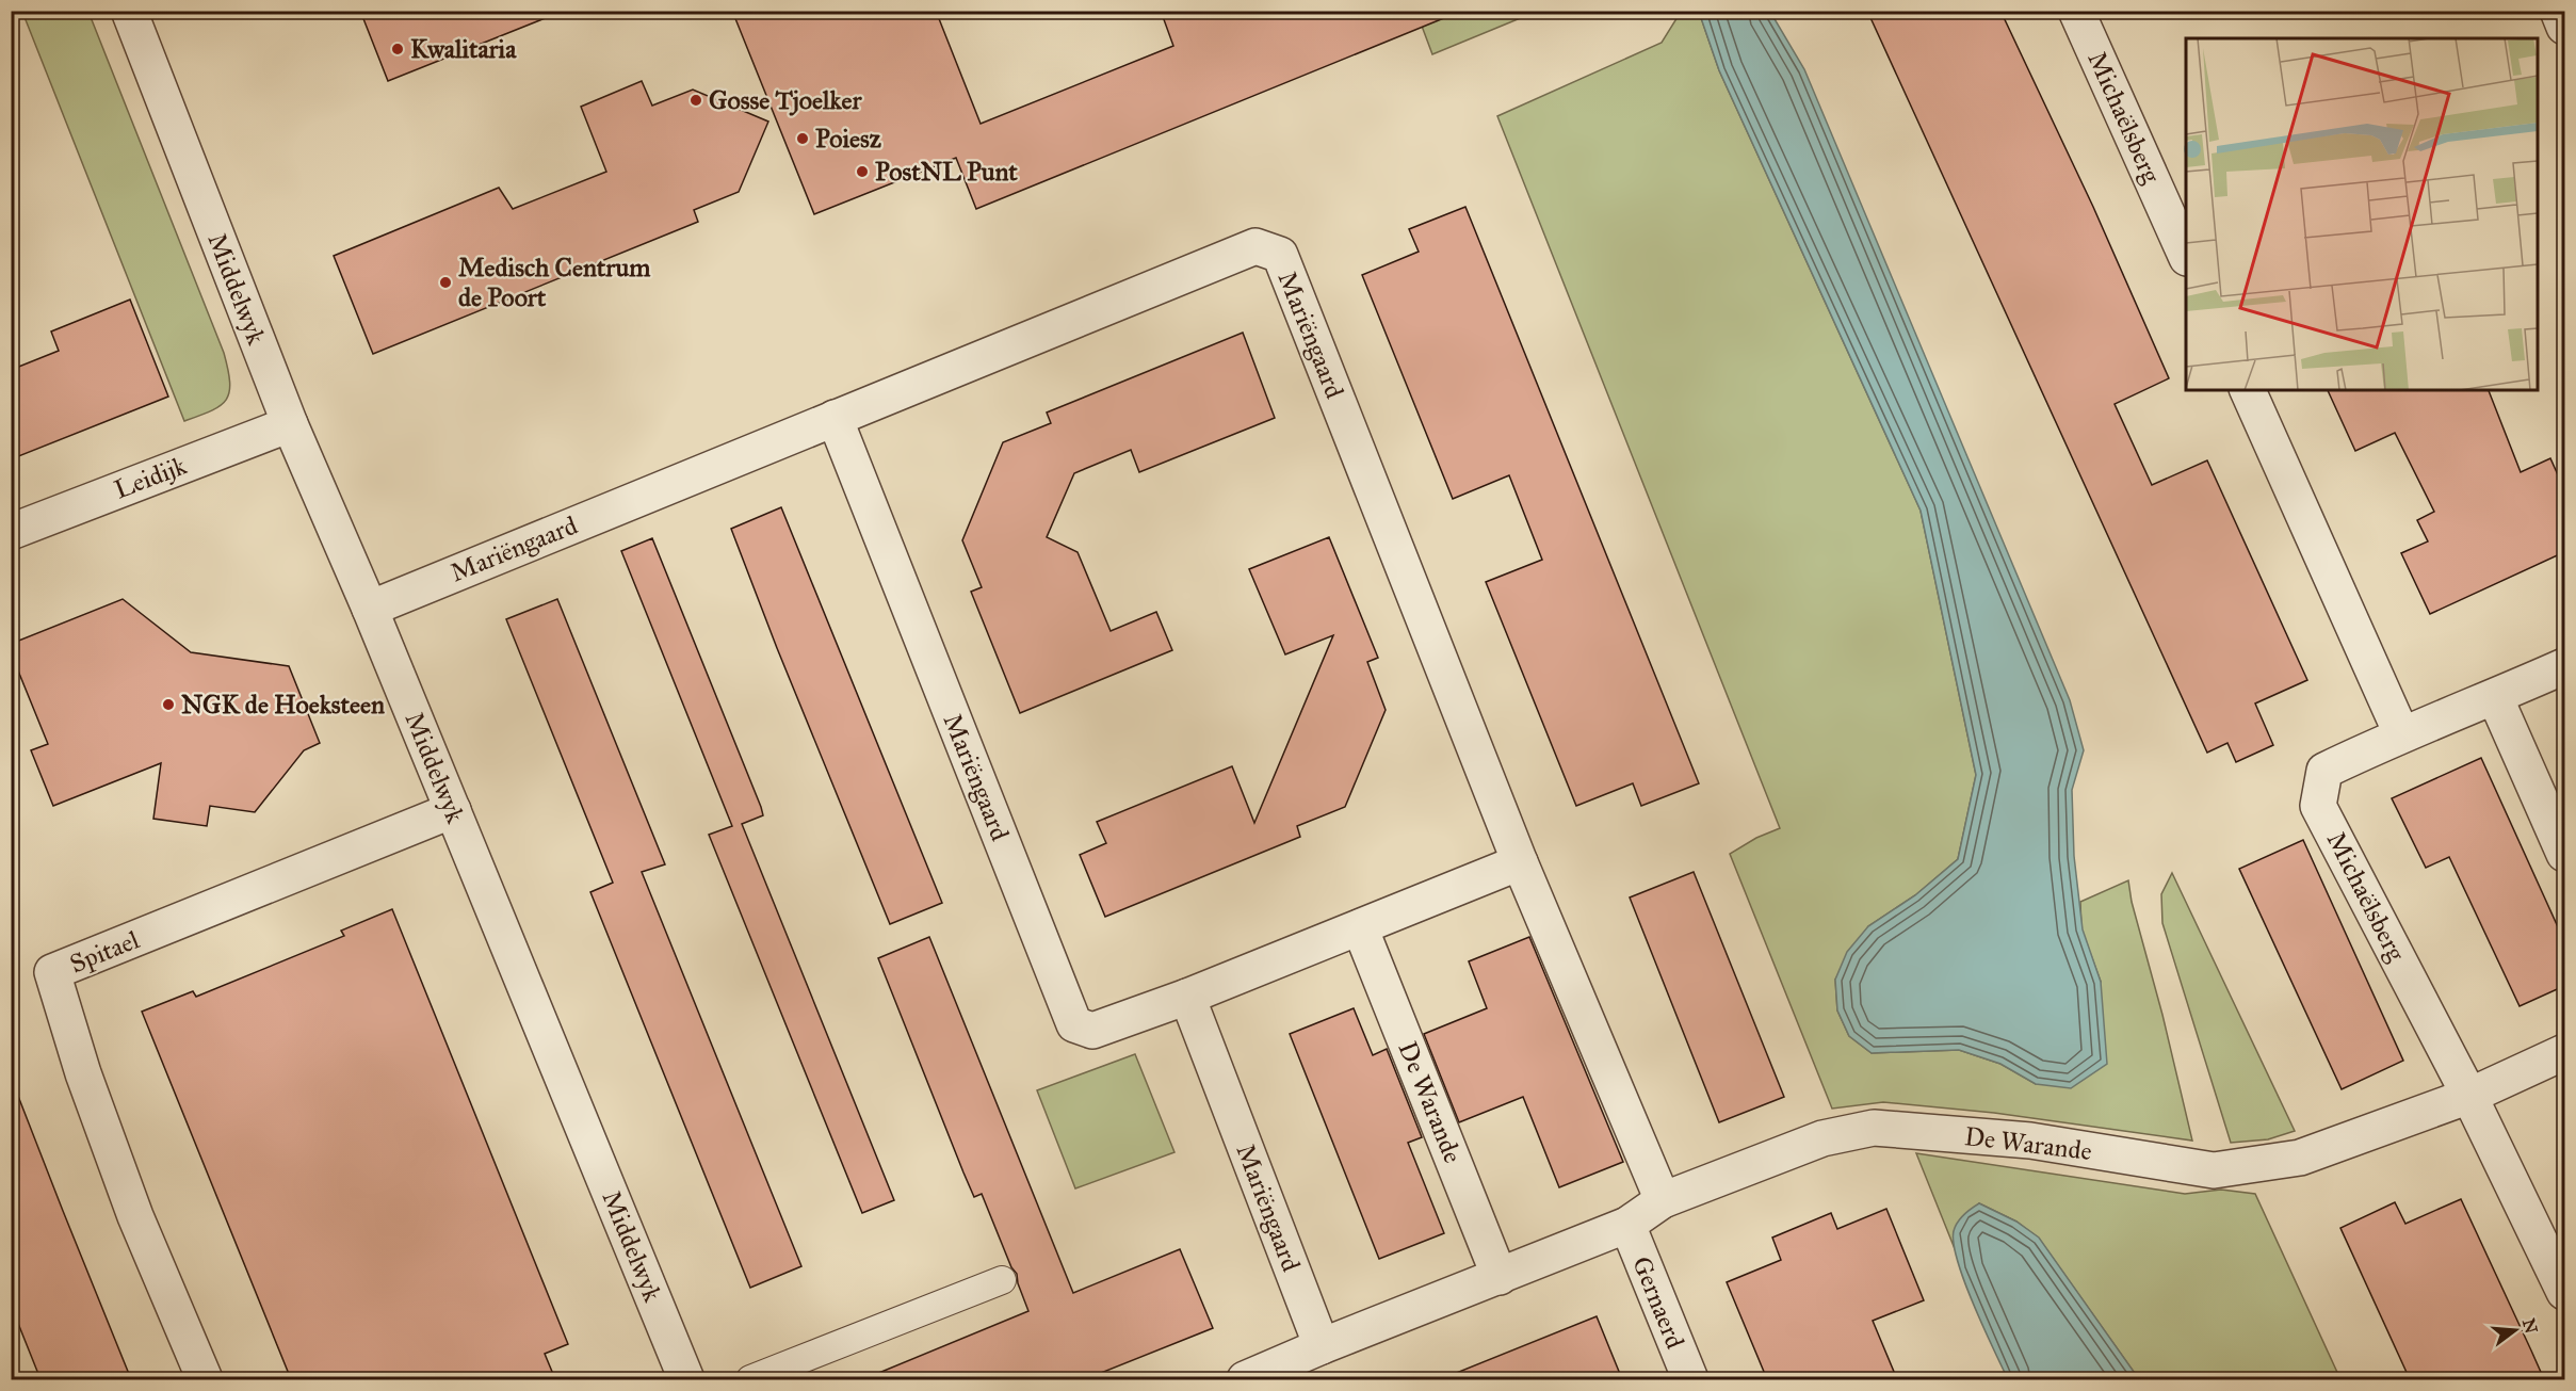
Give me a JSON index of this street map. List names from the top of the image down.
{
  "streets": {
    "street": [
      "Michaëlsberg",
      "Middelwyk",
      "Mariëngaard",
      "Leidijk",
      "Spitael",
      "De Warande",
      "Gernaerd"
    ]
  },
  "crossings": [
    ["Michaëlsberg", "De Warande"],
    ["Middelwyk", "Mariëngaard"],
    ["Middelwyk", "Leidijk"],
    ["Middelwyk", "Spitael"],
    ["Mariëngaard", "De Warande"],
    ["De Warande", "Gernaerd"]
  ],
  "places": [
    "Kwalitaria",
    "Gosse Tjoelker",
    "Poiesz",
    "PostNL Punt",
    "Medisch Centrum de Poort",
    "NGK de Hoeksteen"
  ],
  "north": "right"
}
